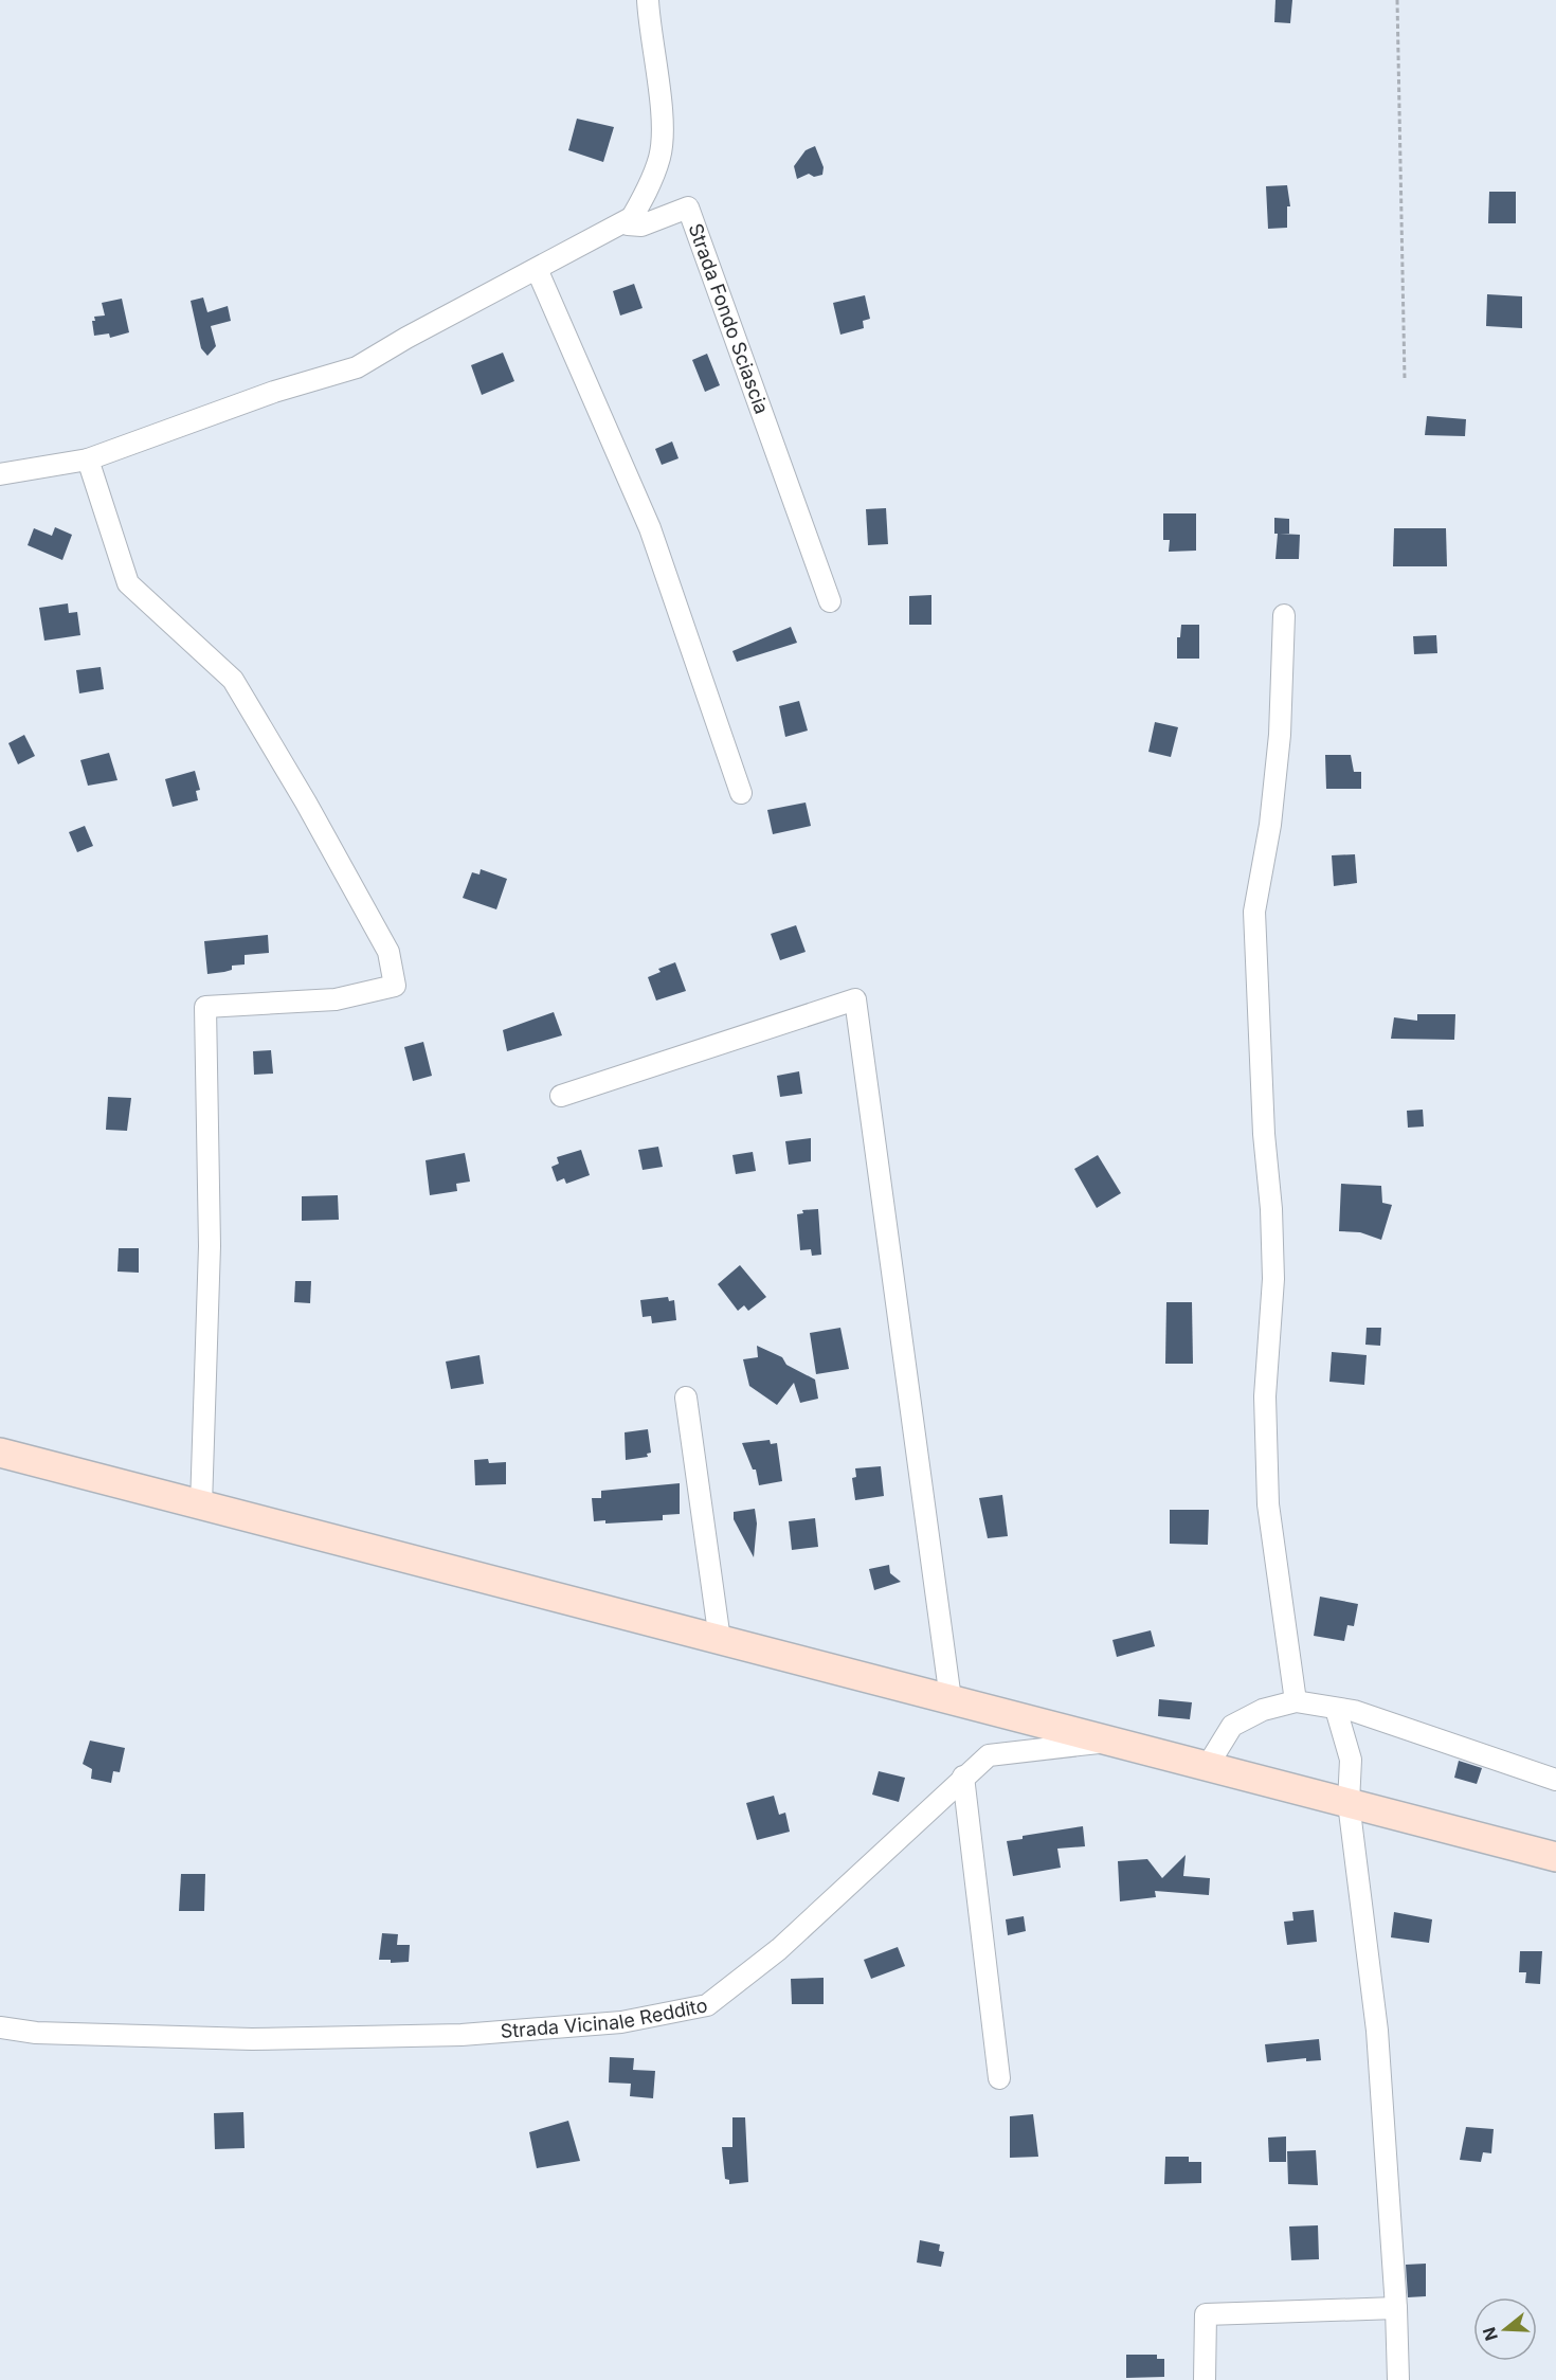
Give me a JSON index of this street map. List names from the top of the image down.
{
  "streets": {
    "street": ["Strada Fondo Sciascia", "Strada Vicinale Reddito"]
  },
  "north": "left"
}
